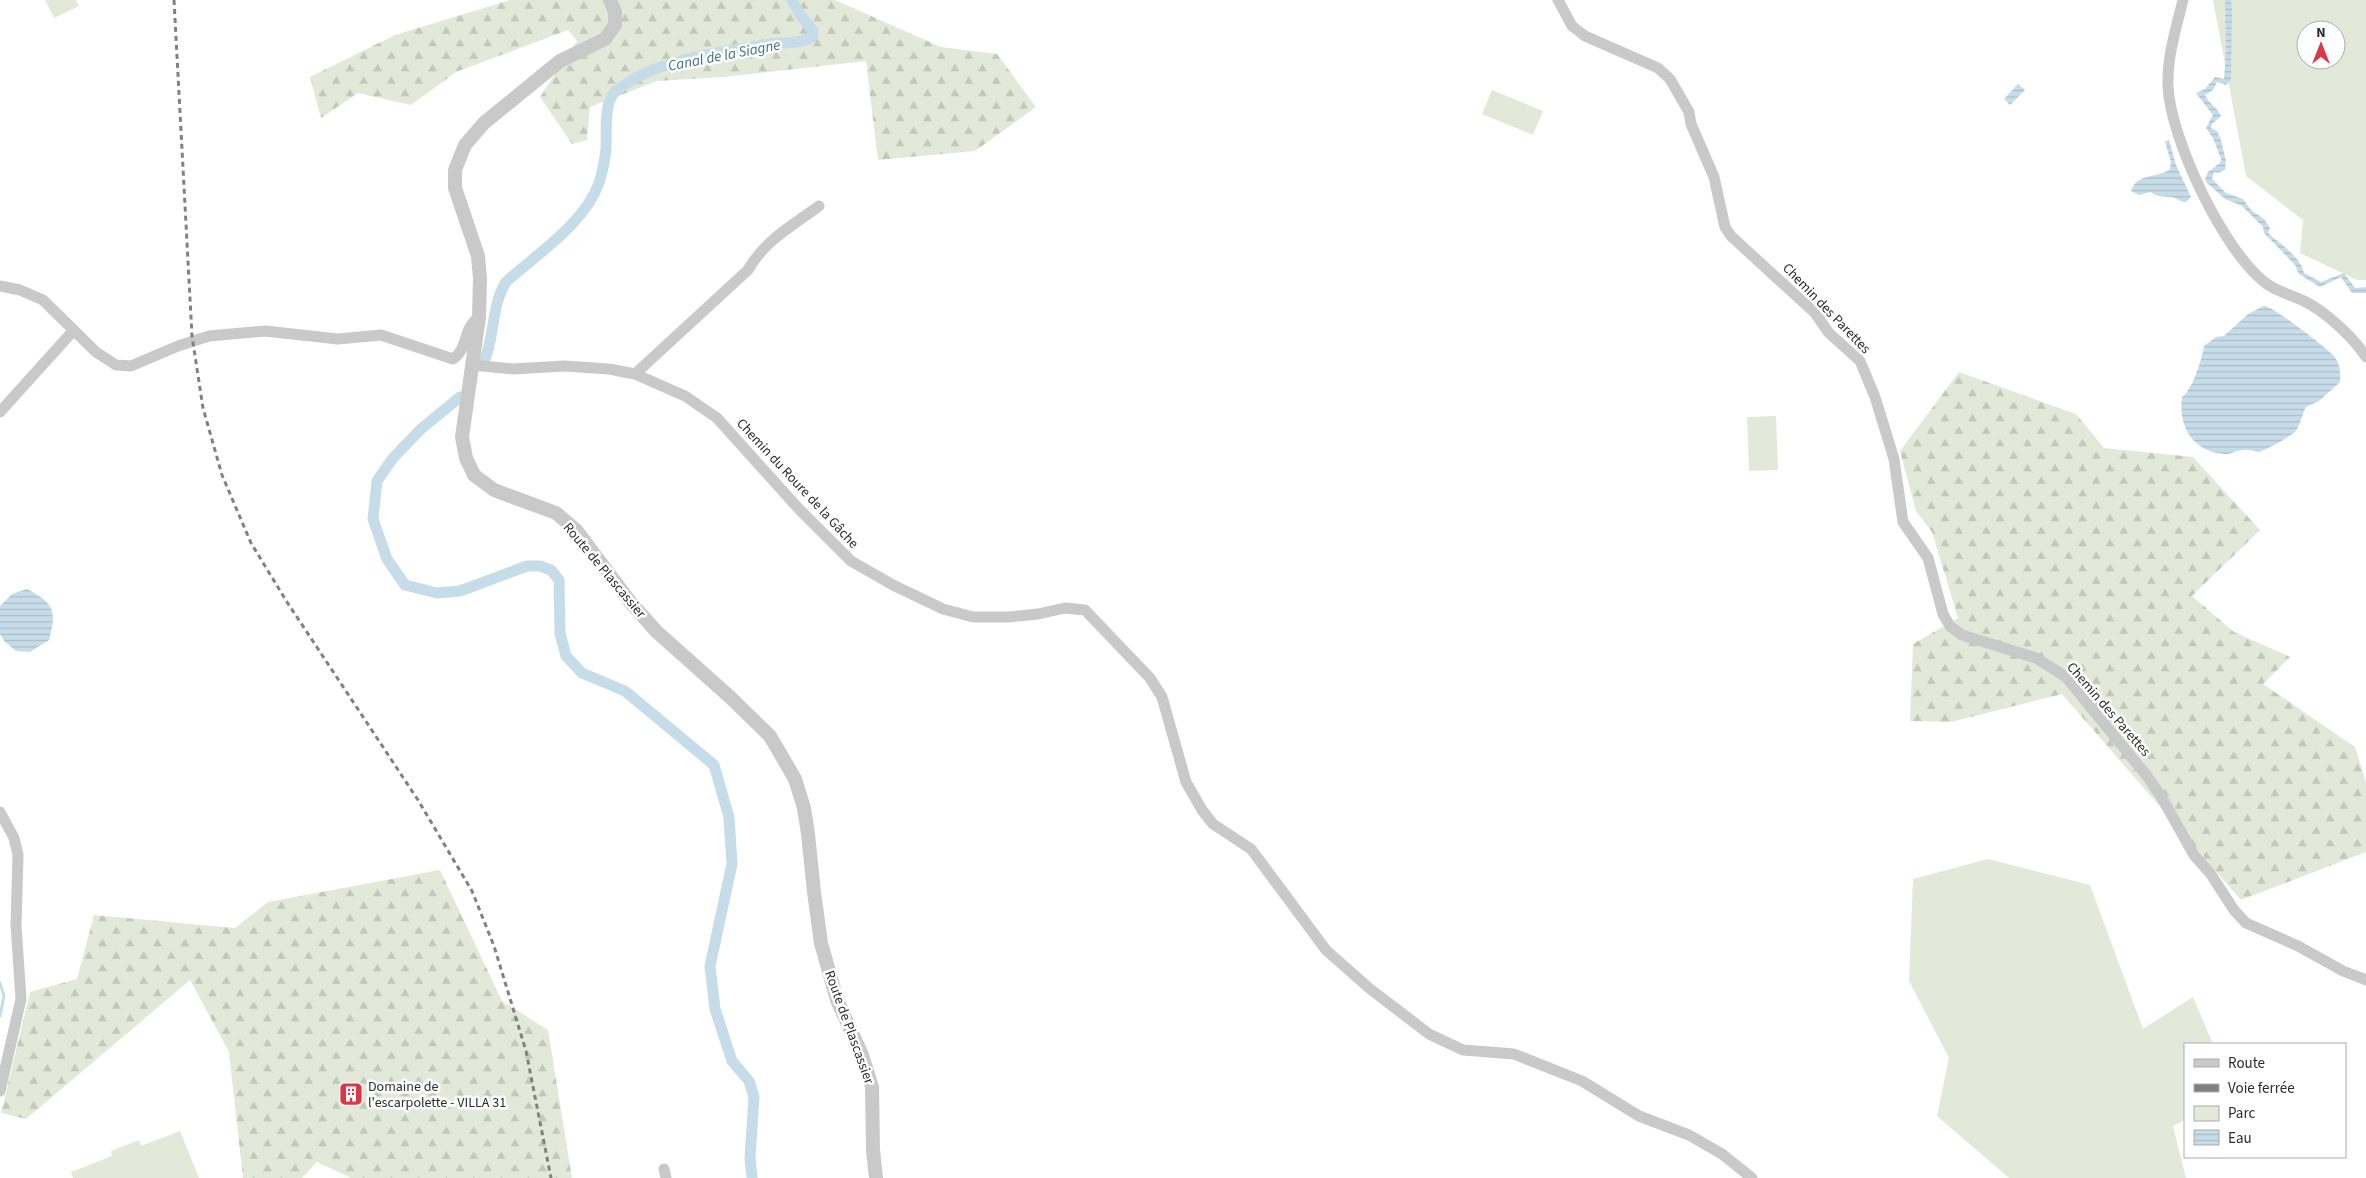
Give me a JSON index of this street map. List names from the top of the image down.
{
  "streets": {
    "street": ["Chemin des Parettes", "Chemin du Roure de la Gâche", "Route de Plascassier"]
  },
  "crossings": [
    ["Chemin du Roure de la Gâche", "Route de Plascassier"]
  ],
  "water": ["Canal de la Siagne"],
  "places": {
    "building": ["Domaine de l'escarpolette - VILLA 31"]
  },
  "legend": [
    "Route",
    "Voie ferrée",
    "Parc",
    "Eau"
  ],
  "north": "top"
}
